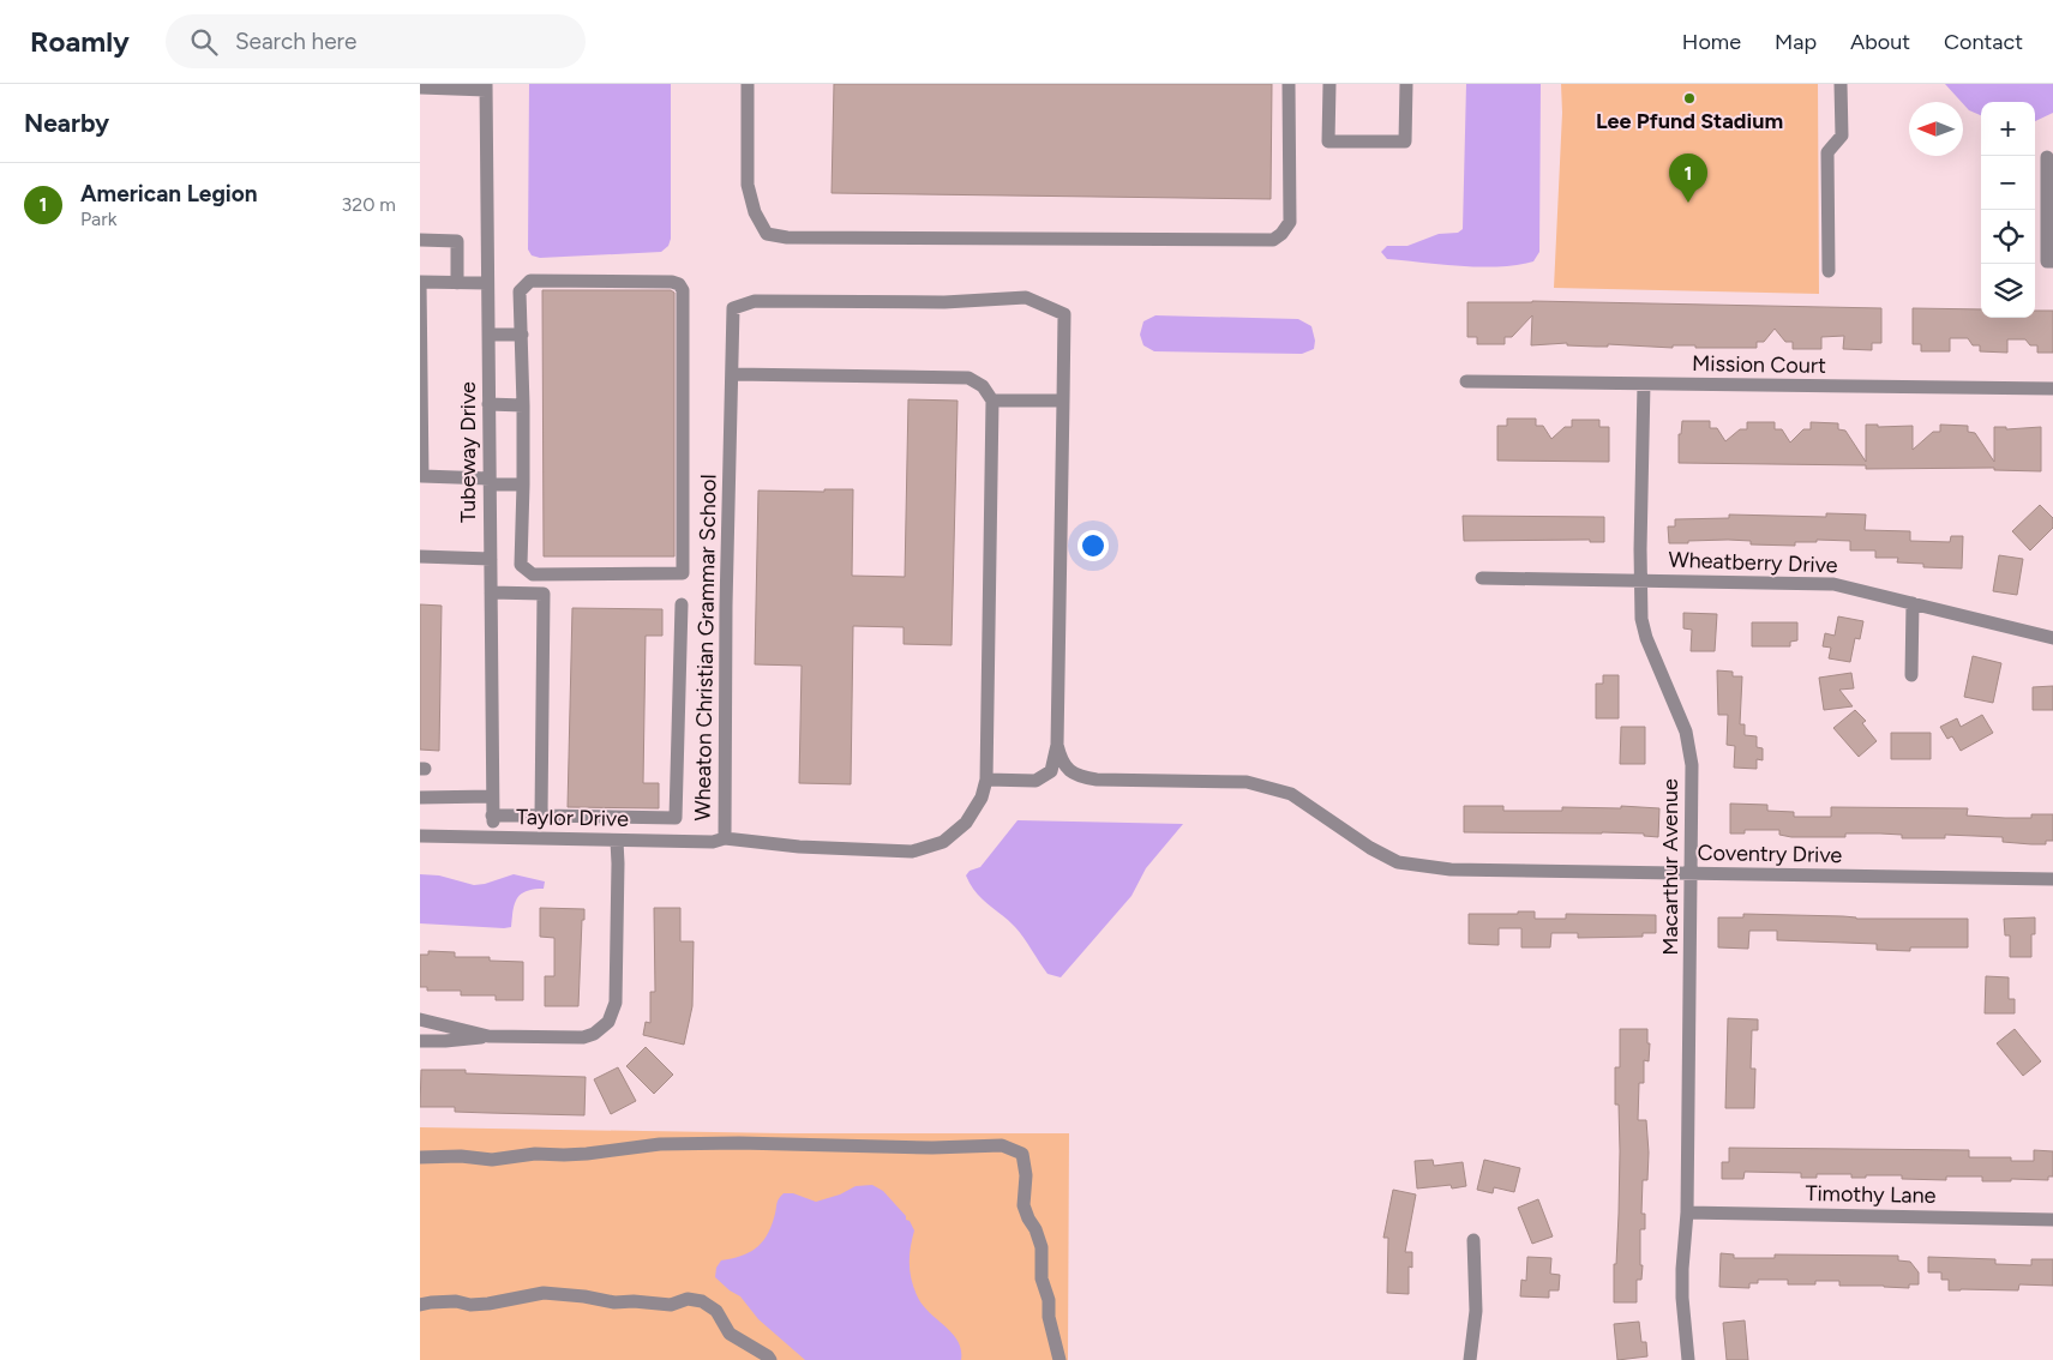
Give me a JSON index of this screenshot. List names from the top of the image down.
{
  "streets": {
    "street": [
      "Mission Court",
      "Tubeway Drive",
      "Wheatberry Drive",
      "Wheaton Christian Grammar School",
      "Taylor Drive",
      "Coventry Drive",
      "Macarthur Avenue",
      "Timothy Lane"
    ]
  },
  "crossings": [
    ["Mission Court", "Macarthur Avenue"],
    ["Wheatberry Drive", "Macarthur Avenue"],
    ["Wheaton Christian Grammar School", "Taylor Drive"],
    ["Coventry Drive", "Macarthur Avenue"],
    ["Macarthur Avenue", "Timothy Lane"]
  ],
  "places": ["Lee Pfund Stadium"],
  "north": "left",
  "page": {
    "header": "Roamly",
    "search": "Search here",
    "nav": [
      "Home",
      "Map",
      "About",
      "Contact"
    ],
    "heading": "Nearby",
    "map_buttons": ["+", "−"],
    "pins": "1",
    "list": [
      {
        "mark": "1",
        "name": "American Legion",
        "note": "Park",
        "value": "320 m"
      }
    ]
  }
}
